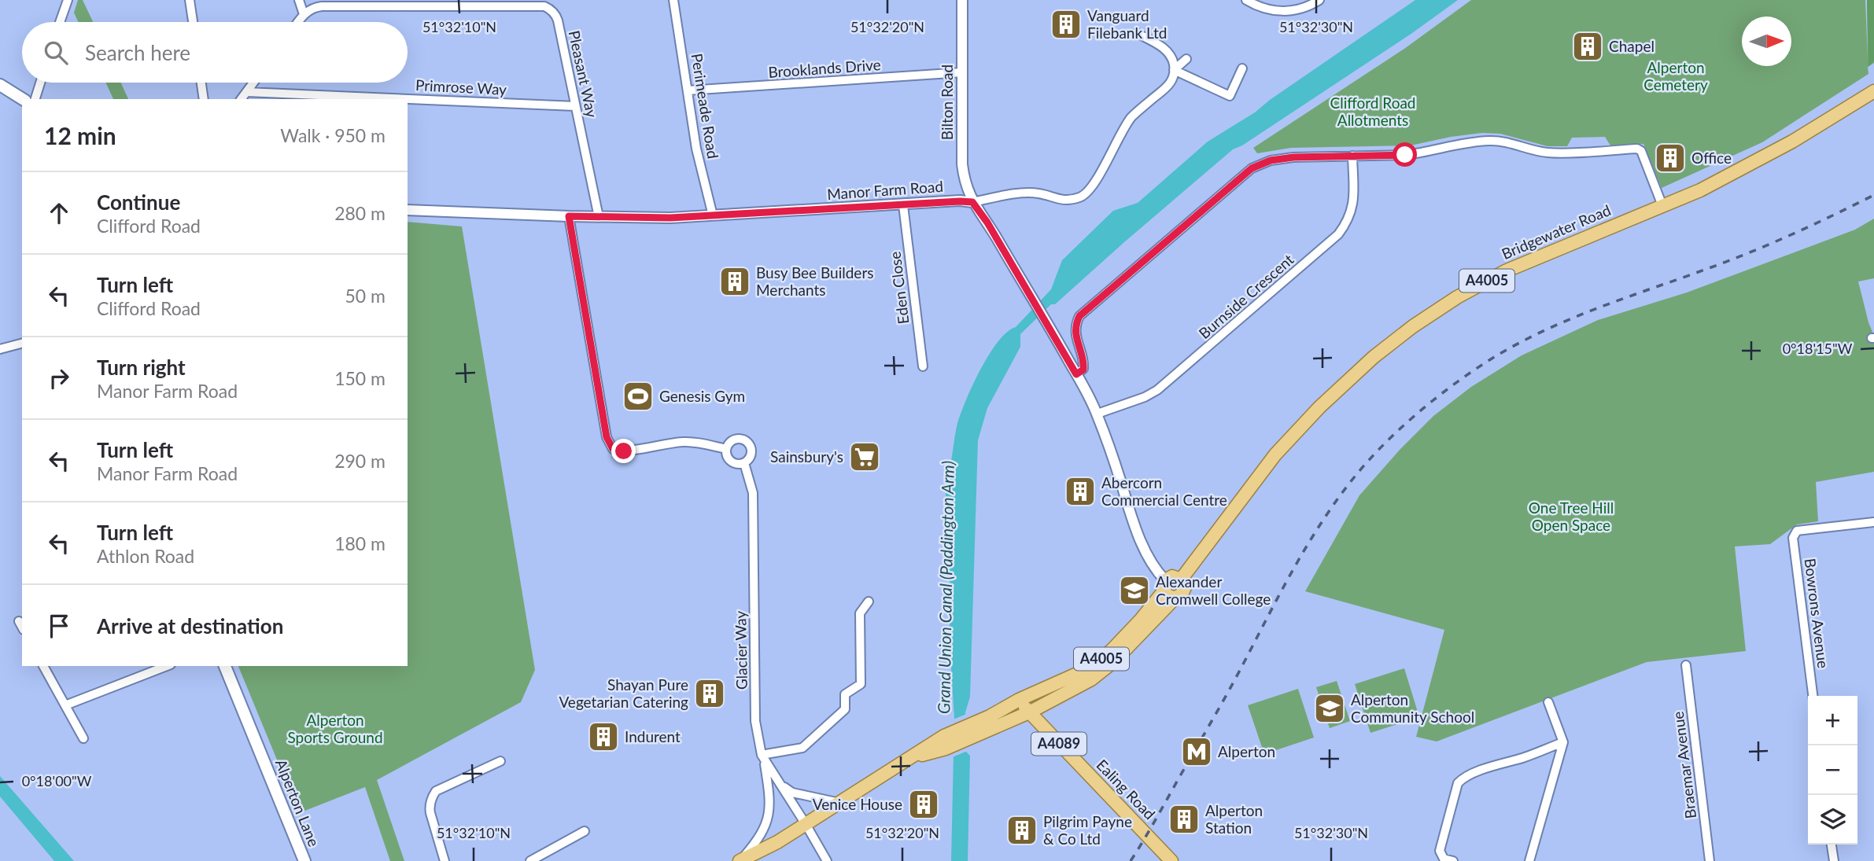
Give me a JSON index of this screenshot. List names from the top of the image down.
{
  "streets": {
    "main road": [
      "Bridgewater Road",
      "A4005",
      "A4089",
      "Ealing Road",
      "Alperton Lane"
    ],
    "street": [
      "Brooklands Drive",
      "Pleasant Way",
      "Primrose Way",
      "Bilton Road",
      "Perimeade Road",
      "Manor Farm Road",
      "Eden Close",
      "Burnside Crescent",
      "Bowrons Avenue",
      "Glacier Way",
      "Braemar Avenue"
    ]
  },
  "crossings": [
    ["Brooklands Drive", "Bilton Road"],
    ["Brooklands Drive", "Perimeade Road"],
    ["Pleasant Way", "Primrose Way"],
    ["Pleasant Way", "Manor Farm Road"],
    ["Bilton Road", "Manor Farm Road"],
    ["Perimeade Road", "Manor Farm Road"],
    ["Manor Farm Road", "Eden Close"],
    ["Bridgewater Road", "A4005"],
    ["A4005", "Glacier Way"],
    ["A4005", "A4089"],
    ["A4005", "Ealing Road"],
    ["A4089", "Ealing Road"]
  ],
  "water": ["Grand Union Canal (Paddington Arm)"],
  "parks": [
    "Alperton Cemetery",
    "Clifford Road Allotments",
    "One Tree Hill Open Space",
    "Alperton Sports Ground"
  ],
  "places": {
    "building": [
      "Vanguard Filebank Ltd",
      "Chapel",
      "Office",
      "Busy Bee Builders Merchants",
      "Abercorn Commercial Centre",
      "Shayan Pure Vegetarian Catering",
      "Indurent",
      "Venice House",
      "Alperton Station",
      "Pilgrim Payne & Co Ltd"
    ],
    "sports": ["Genesis Gym"],
    "supermarket": ["Sainsbury's"],
    "school or university": ["Alexander Cromwell College", "Alperton Community School"],
    "metro station": ["Alperton"]
  },
  "north": "right",
  "page": {
    "search": "Search here",
    "heading": ["12 min", "Walk · 950 m"],
    "list": [
      ["Continue", "Clifford Road", "280 m"],
      ["Turn left", "Clifford Road", "50 m"],
      ["Turn right", "Manor Farm Road", "150 m"],
      ["Turn left", "Manor Farm Road", "290 m"],
      ["Turn left", "Athlon Road", "180 m"],
      "Arrive at destination"
    ],
    "map_buttons": ["+", "−"]
  },
  "coordinates": [
    "51°32'10\"N",
    "51°32'20\"N",
    "51°32'30\"N",
    "0°18'15\"W",
    "0°18'00\"W"
  ]
}
